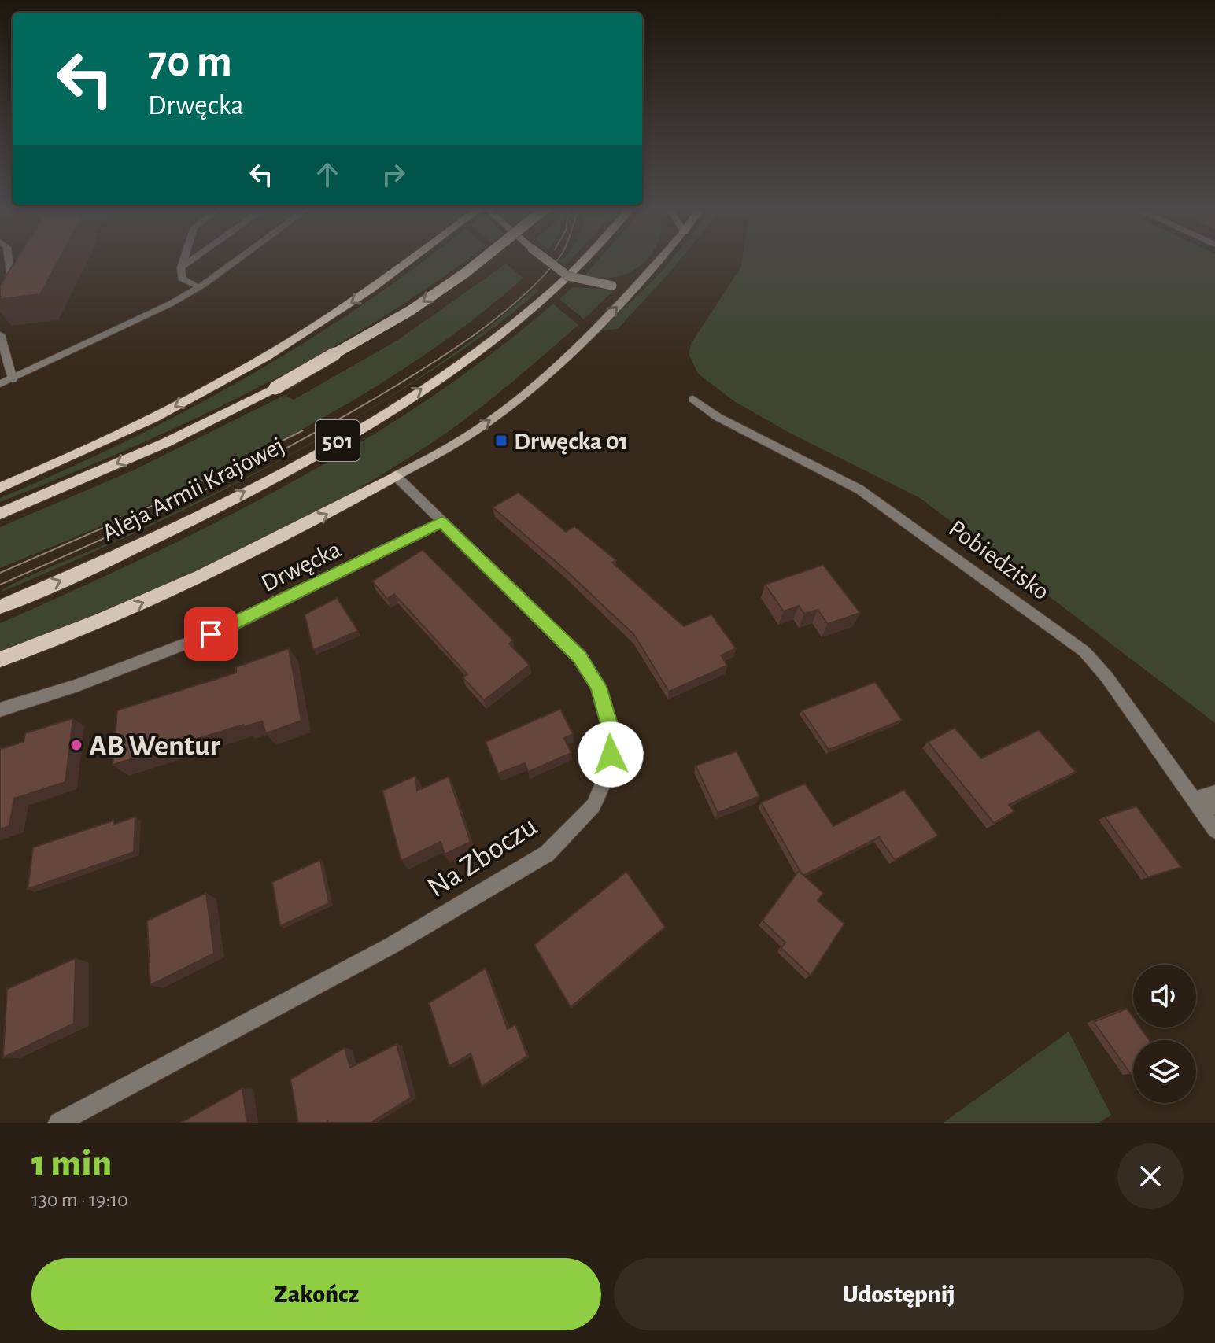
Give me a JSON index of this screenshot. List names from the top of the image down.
{
  "streets": {
    "main road": ["501", "Aleja Armii Krajowej"],
    "street": ["Pobiedzisko", "Drwęcka", "Na Zboczu"]
  },
  "crossings": [
    ["Drwęcka", "Na Zboczu"]
  ],
  "places": {
    "transit": ["Drwęcka 01"],
    "other": ["AB Wentur"]
  },
  "page": {
    "turn": ["70 m", "Drwęcka"],
    "heading": ["1 min", "130 m · 19:10"],
    "buttons": ["Zakończ", "Udostępnij"]
  }
}
